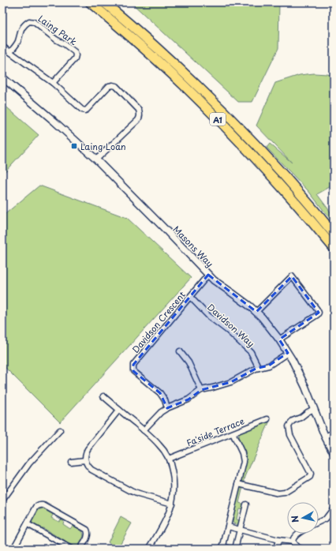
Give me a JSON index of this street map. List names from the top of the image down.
{
  "streets": {
    "highway": ["A1"],
    "street": [
      "Laing Park",
      "Masons Way",
      "Davidson Crescent",
      "Davidson Way",
      "Fa'side Terrace"
    ]
  },
  "crossings": [
    ["Masons Way", "Davidson Crescent"],
    ["Davidson Crescent", "Davidson Way"]
  ],
  "places": {
    "transit": ["Laing Loan"]
  },
  "north": "left"
}
